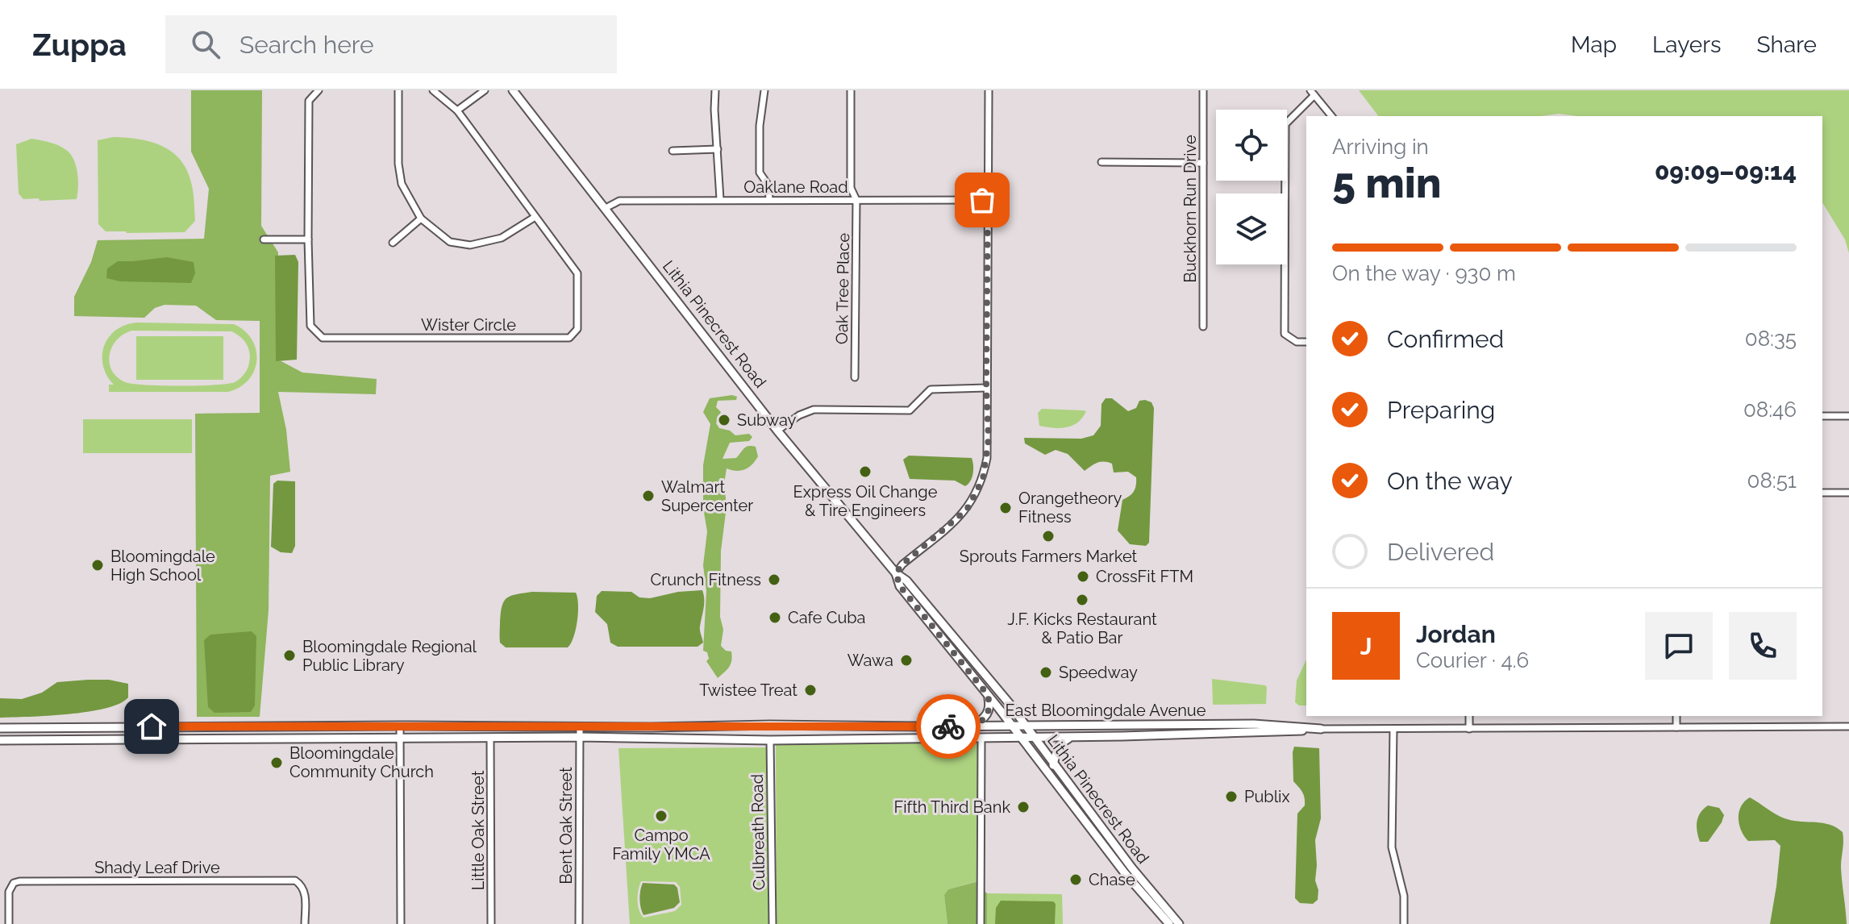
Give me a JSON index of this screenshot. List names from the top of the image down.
{
  "streets": {
    "main road": ["Lithia Pinecrest Road", "East Bloomingdale Avenue"],
    "street": [
      "Oaklane Road",
      "Buckhorn Run Drive",
      "Oak Tree Place",
      "Wister Circle",
      "Bent Oak Street",
      "Little Oak Street",
      "Culbreath Road",
      "Shady Leaf Drive"
    ]
  },
  "crossings": [
    ["Oaklane Road", "Oak Tree Place"],
    ["Oaklane Road", "Lithia Pinecrest Road"],
    ["Lithia Pinecrest Road", "East Bloomingdale Avenue"],
    ["East Bloomingdale Avenue", "Bent Oak Street"]
  ],
  "places": [
    "Subway",
    "Express Oil Change & Tire Engineers",
    "Walmart Supercenter",
    "Orangetheory Fitness",
    "Sprouts Farmers Market",
    "Bloomingdale High School",
    "CrossFit FTM",
    "Crunch Fitness",
    "J.F. Kicks Restaurant & Patio Bar",
    "Cafe Cuba",
    "Bloomingdale Regional Public Library",
    "Wawa",
    "Speedway",
    "Twistee Treat",
    "Bloomingdale Community Church",
    "Publix",
    "Fifth Third Bank",
    "Campo Family YMCA",
    "Chase"
  ],
  "page": {
    "header": "Zuppa",
    "search": "Search here",
    "nav": ["Map", "Layers", "Share"],
    "heading": ["5 min", "Arriving in", "09:09–09:14"],
    "panel": ["Jordan", "Courier · 4.6"],
    "bar": "On the way · 930 m",
    "list": [
      ["Confirmed", "08:35"],
      ["Preparing", "08:46"],
      ["On the way", "08:51"],
      "Delivered"
    ],
    "round": "J"
  }
}
